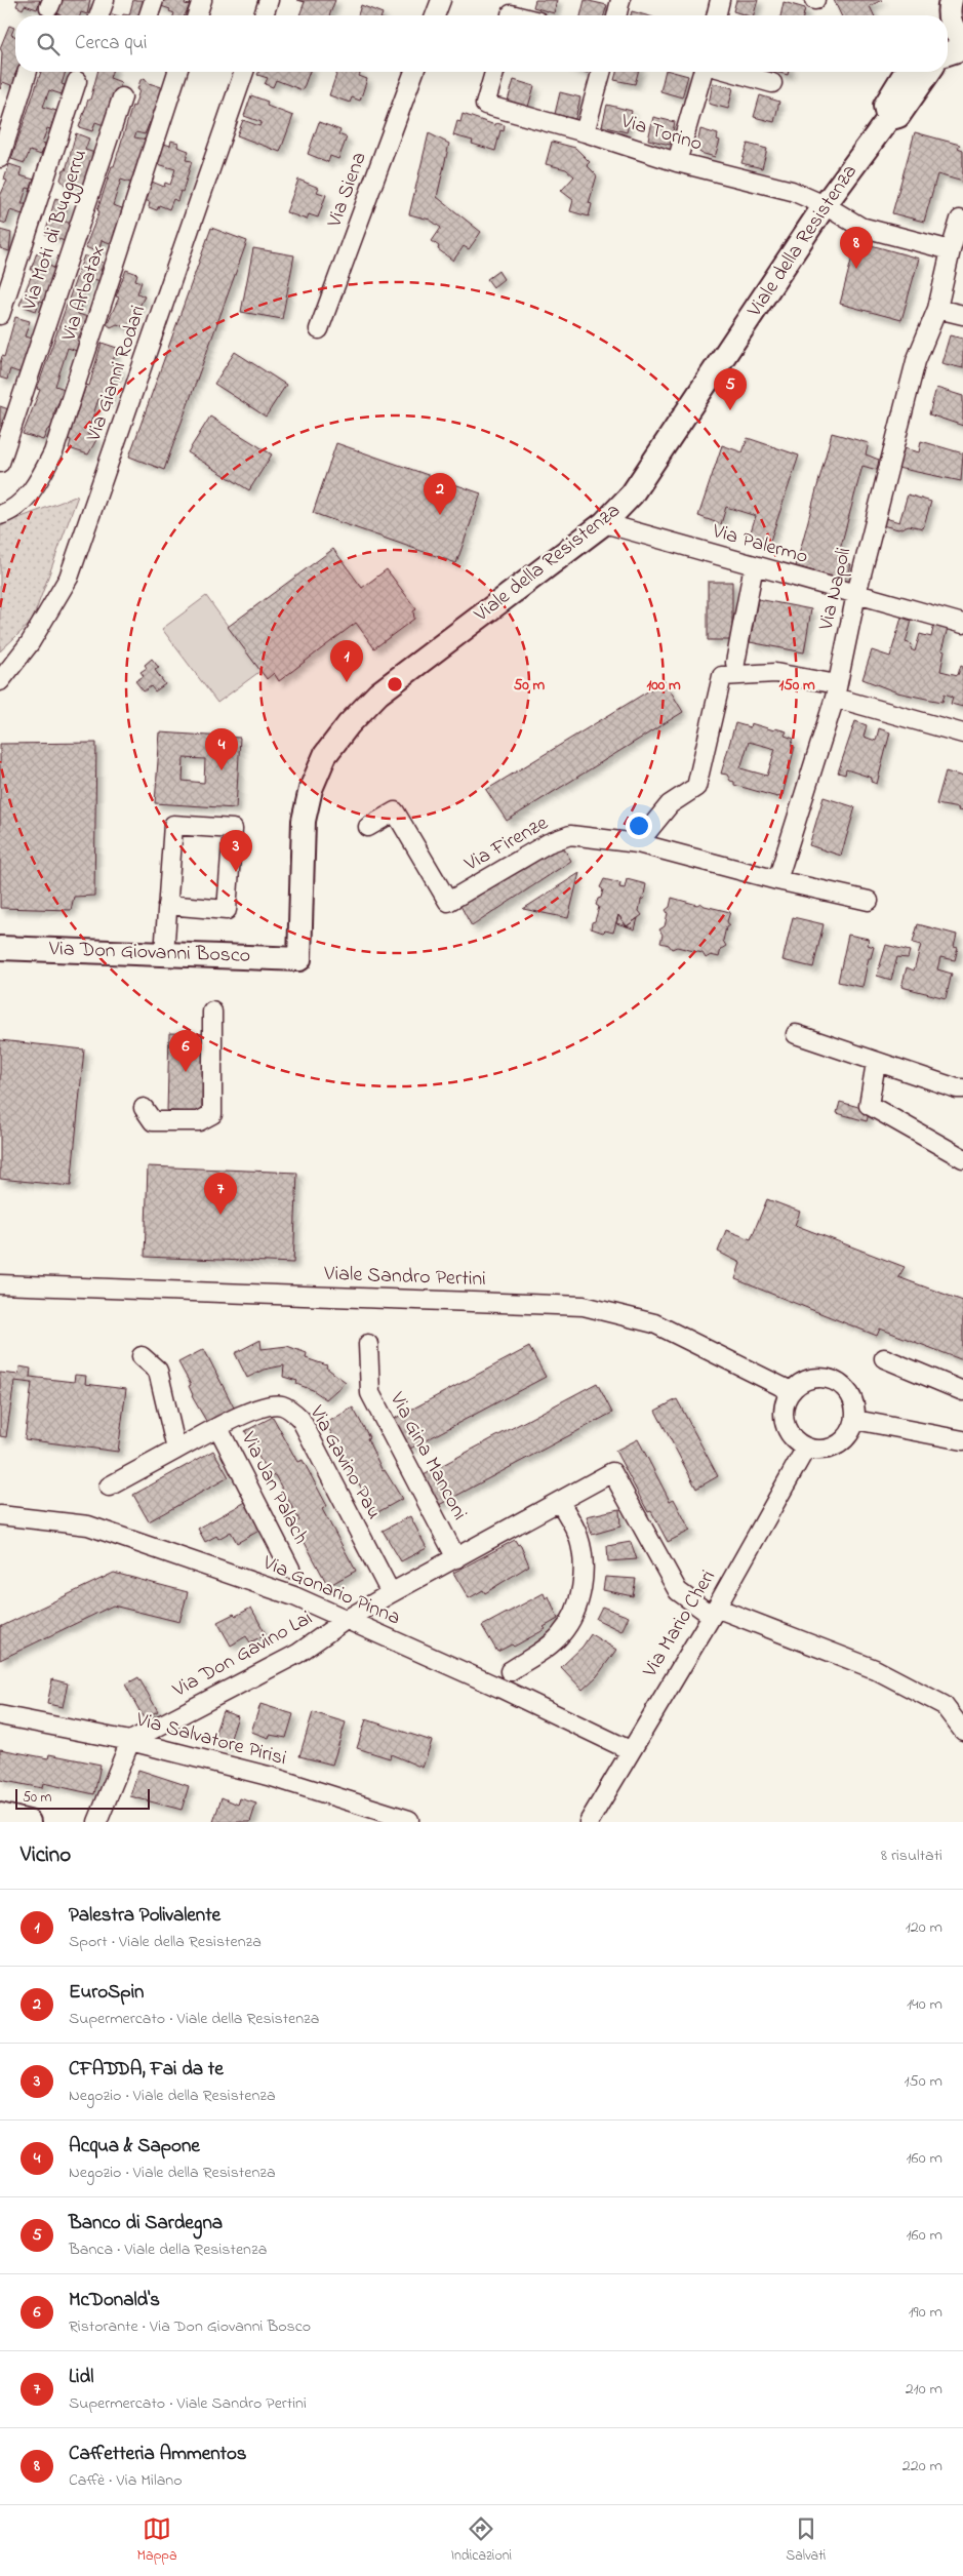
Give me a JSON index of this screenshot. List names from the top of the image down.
{
  "streets": {
    "main road": ["Viale della Resistenza", "Via Don Giovanni Bosco"],
    "street": [
      "Via Torino",
      "Via Siena",
      "Via Moti di Buggerru",
      "Via Arbatax",
      "Via Gianni Rodari",
      "Via Palermo",
      "Via Napoli",
      "Via Firenze",
      "Viale Sandro Pertini",
      "Via Gina Manconi",
      "Via Gavino Pau",
      "Via Jan Palach",
      "Via Gonario Pinna",
      "Via Mario Cheri",
      "Via Don Gavino Lai",
      "Via Salvatore Pirisi"
    ]
  },
  "crossings": [
    ["Via Torino", "Viale della Resistenza"],
    ["Via Torino", "Via Napoli"],
    ["Viale della Resistenza", "Via Palermo"],
    ["Viale della Resistenza", "Via Don Giovanni Bosco"],
    ["Via Palermo", "Via Napoli"],
    ["Via Napoli", "Via Firenze"],
    ["Viale Sandro Pertini", "Via Mario Cheri"],
    ["Via Gina Manconi", "Via Don Gavino Lai"],
    ["Via Gavino Pau", "Via Jan Palach"],
    ["Via Gavino Pau", "Via Don Gavino Lai"],
    ["Via Gonario Pinna", "Via Mario Cheri"],
    ["Via Gonario Pinna", "Via Don Gavino Lai"],
    ["Via Mario Cheri", "Via Don Gavino Lai"],
    ["Via Don Gavino Lai", "Via Salvatore Pirisi"]
  ],
  "scale_bar": "50 m",
  "page": {
    "search": "Cerca qui",
    "pins": [
      "8",
      "5",
      "2",
      "1",
      "4",
      "3",
      "6",
      "7"
    ],
    "scale": "50 m",
    "heading": ["Vicino", "8 risultati"],
    "list": [
      {
        "mark": "1",
        "name": "Palestra Polivalente",
        "note": "Sport · Viale della Resistenza",
        "value": "120 m"
      },
      {
        "mark": "2",
        "name": "EuroSpin",
        "note": "Supermercato · Viale della Resistenza",
        "value": "140 m"
      },
      {
        "mark": "3",
        "name": "CFADDA, Fai da te",
        "note": "Negozio · Viale della Resistenza",
        "value": "150 m"
      },
      {
        "mark": "4",
        "name": "Acqua & Sapone",
        "note": "Negozio · Viale della Resistenza",
        "value": "160 m"
      },
      {
        "mark": "5",
        "name": "Banco di Sardegna",
        "note": "Banca · Viale della Resistenza",
        "value": "160 m"
      },
      {
        "mark": "6",
        "name": "McDonald's",
        "note": "Ristorante · Via Don Giovanni Bosco",
        "value": "190 m"
      },
      {
        "mark": "7",
        "name": "Lidl",
        "note": "Supermercato · Viale Sandro Pertini",
        "value": "210 m"
      },
      {
        "mark": "8",
        "name": "Caffetteria Ammentos",
        "note": "Caffè · Via Milano",
        "value": "220 m"
      }
    ],
    "nav": ["Mappa", "Indicazioni", "Salvati"]
  },
  "rings": ["50 m", "100 m", "150 m"]
}
